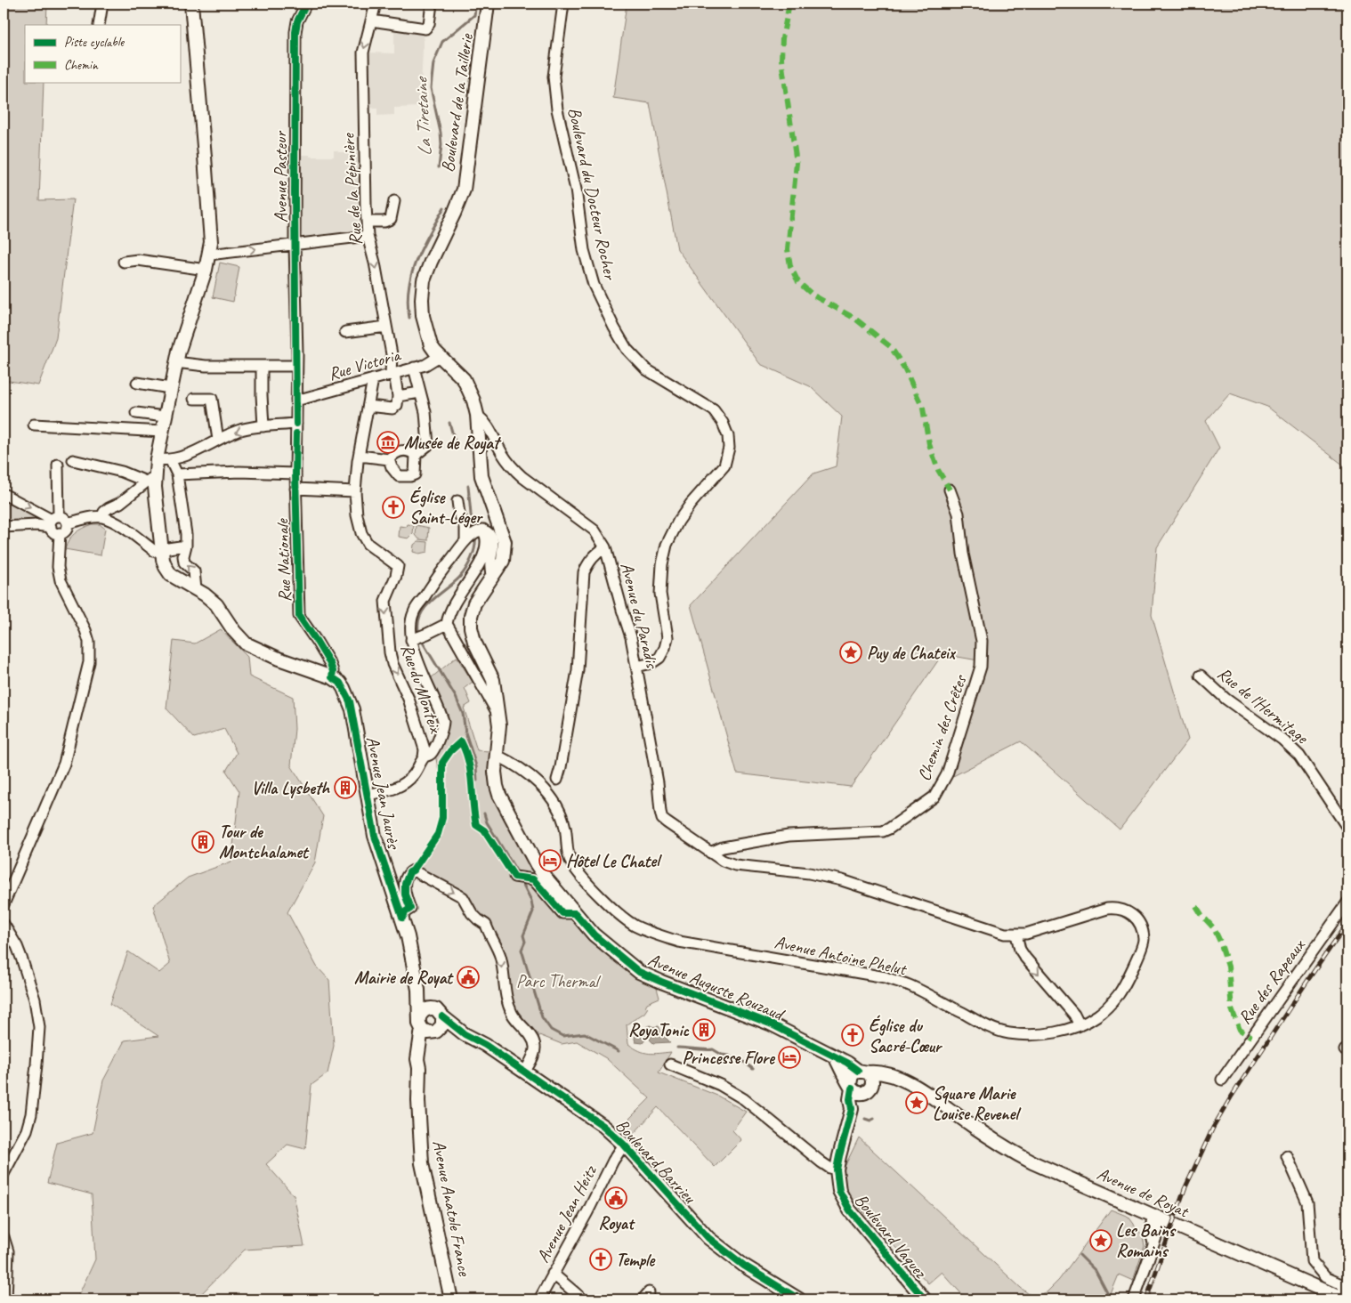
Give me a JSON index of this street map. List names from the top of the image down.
{
  "streets": {
    "main road": [
      "Boulevard de la Taillerie",
      "Avenue Jean Jaurès",
      "Avenue Auguste Rouzaud",
      "Boulevard Barrieu",
      "Avenue de Royat",
      "Avenue Anatole France",
      "Boulevard Vaquez"
    ],
    "street": [
      "Avenue Pasteur",
      "Rue de la Pépinière",
      "Boulevard du Docteur Rocher",
      "Rue Victoria",
      "Rue Nationale",
      "Avenue du Paradis",
      "Rue du Monteix",
      "Rue de l'Hermitage",
      "Chemin des Crêtes",
      "Avenue Antoine Phelut",
      "Rue des Rapeaux",
      "Avenue Jean Heitz"
    ]
  },
  "crossings": [
    ["Boulevard de la Taillerie", "Rue Victoria"],
    ["Boulevard de la Taillerie", "Avenue du Paradis"],
    ["Boulevard de la Taillerie", "Avenue Auguste Rouzaud"],
    ["Avenue Pasteur", "Rue Victoria"],
    ["Avenue Pasteur", "Rue Nationale"],
    ["Rue de la Pépinière", "Rue Victoria"],
    ["Boulevard du Docteur Rocher", "Avenue du Paradis"],
    ["Rue Victoria", "Rue Nationale"],
    ["Rue Nationale", "Avenue Jean Jaurès"],
    ["Avenue du Paradis", "Chemin des Crêtes"],
    ["Avenue du Paradis", "Avenue Antoine Phelut"],
    ["Chemin des Crêtes", "Avenue Antoine Phelut"],
    ["Avenue Jean Jaurès", "Boulevard Barrieu"],
    ["Avenue Jean Jaurès", "Avenue Anatole France"],
    ["Avenue Antoine Phelut", "Avenue Auguste Rouzaud"],
    ["Avenue Auguste Rouzaud", "Avenue de Royat"],
    ["Boulevard Barrieu", "Avenue Anatole France"],
    ["Boulevard Barrieu", "Avenue Jean Heitz"]
  ],
  "one_way": ["Rue de la Pépinière"],
  "water": ["La Tiretaine"],
  "parks": ["Parc Thermal"],
  "places": {
    "museum": ["Musée de Royat"],
    "church": ["Église Saint-Léger", "Église du Sacré-Cœur", "Temple"],
    "place": ["Puy de Chateix", "Square Marie Louise Revenel", "Les Bains Romains"],
    "building": ["Villa Lysbeth", "Tour de Montchalamet", "RoyaTonic"],
    "hotel": ["Hôtel Le Chatel", "Princesse Flore"],
    "public building": ["Mairie de Royat", "Royat"]
  },
  "legend": ["Piste cyclable", "Chemin"]
}
